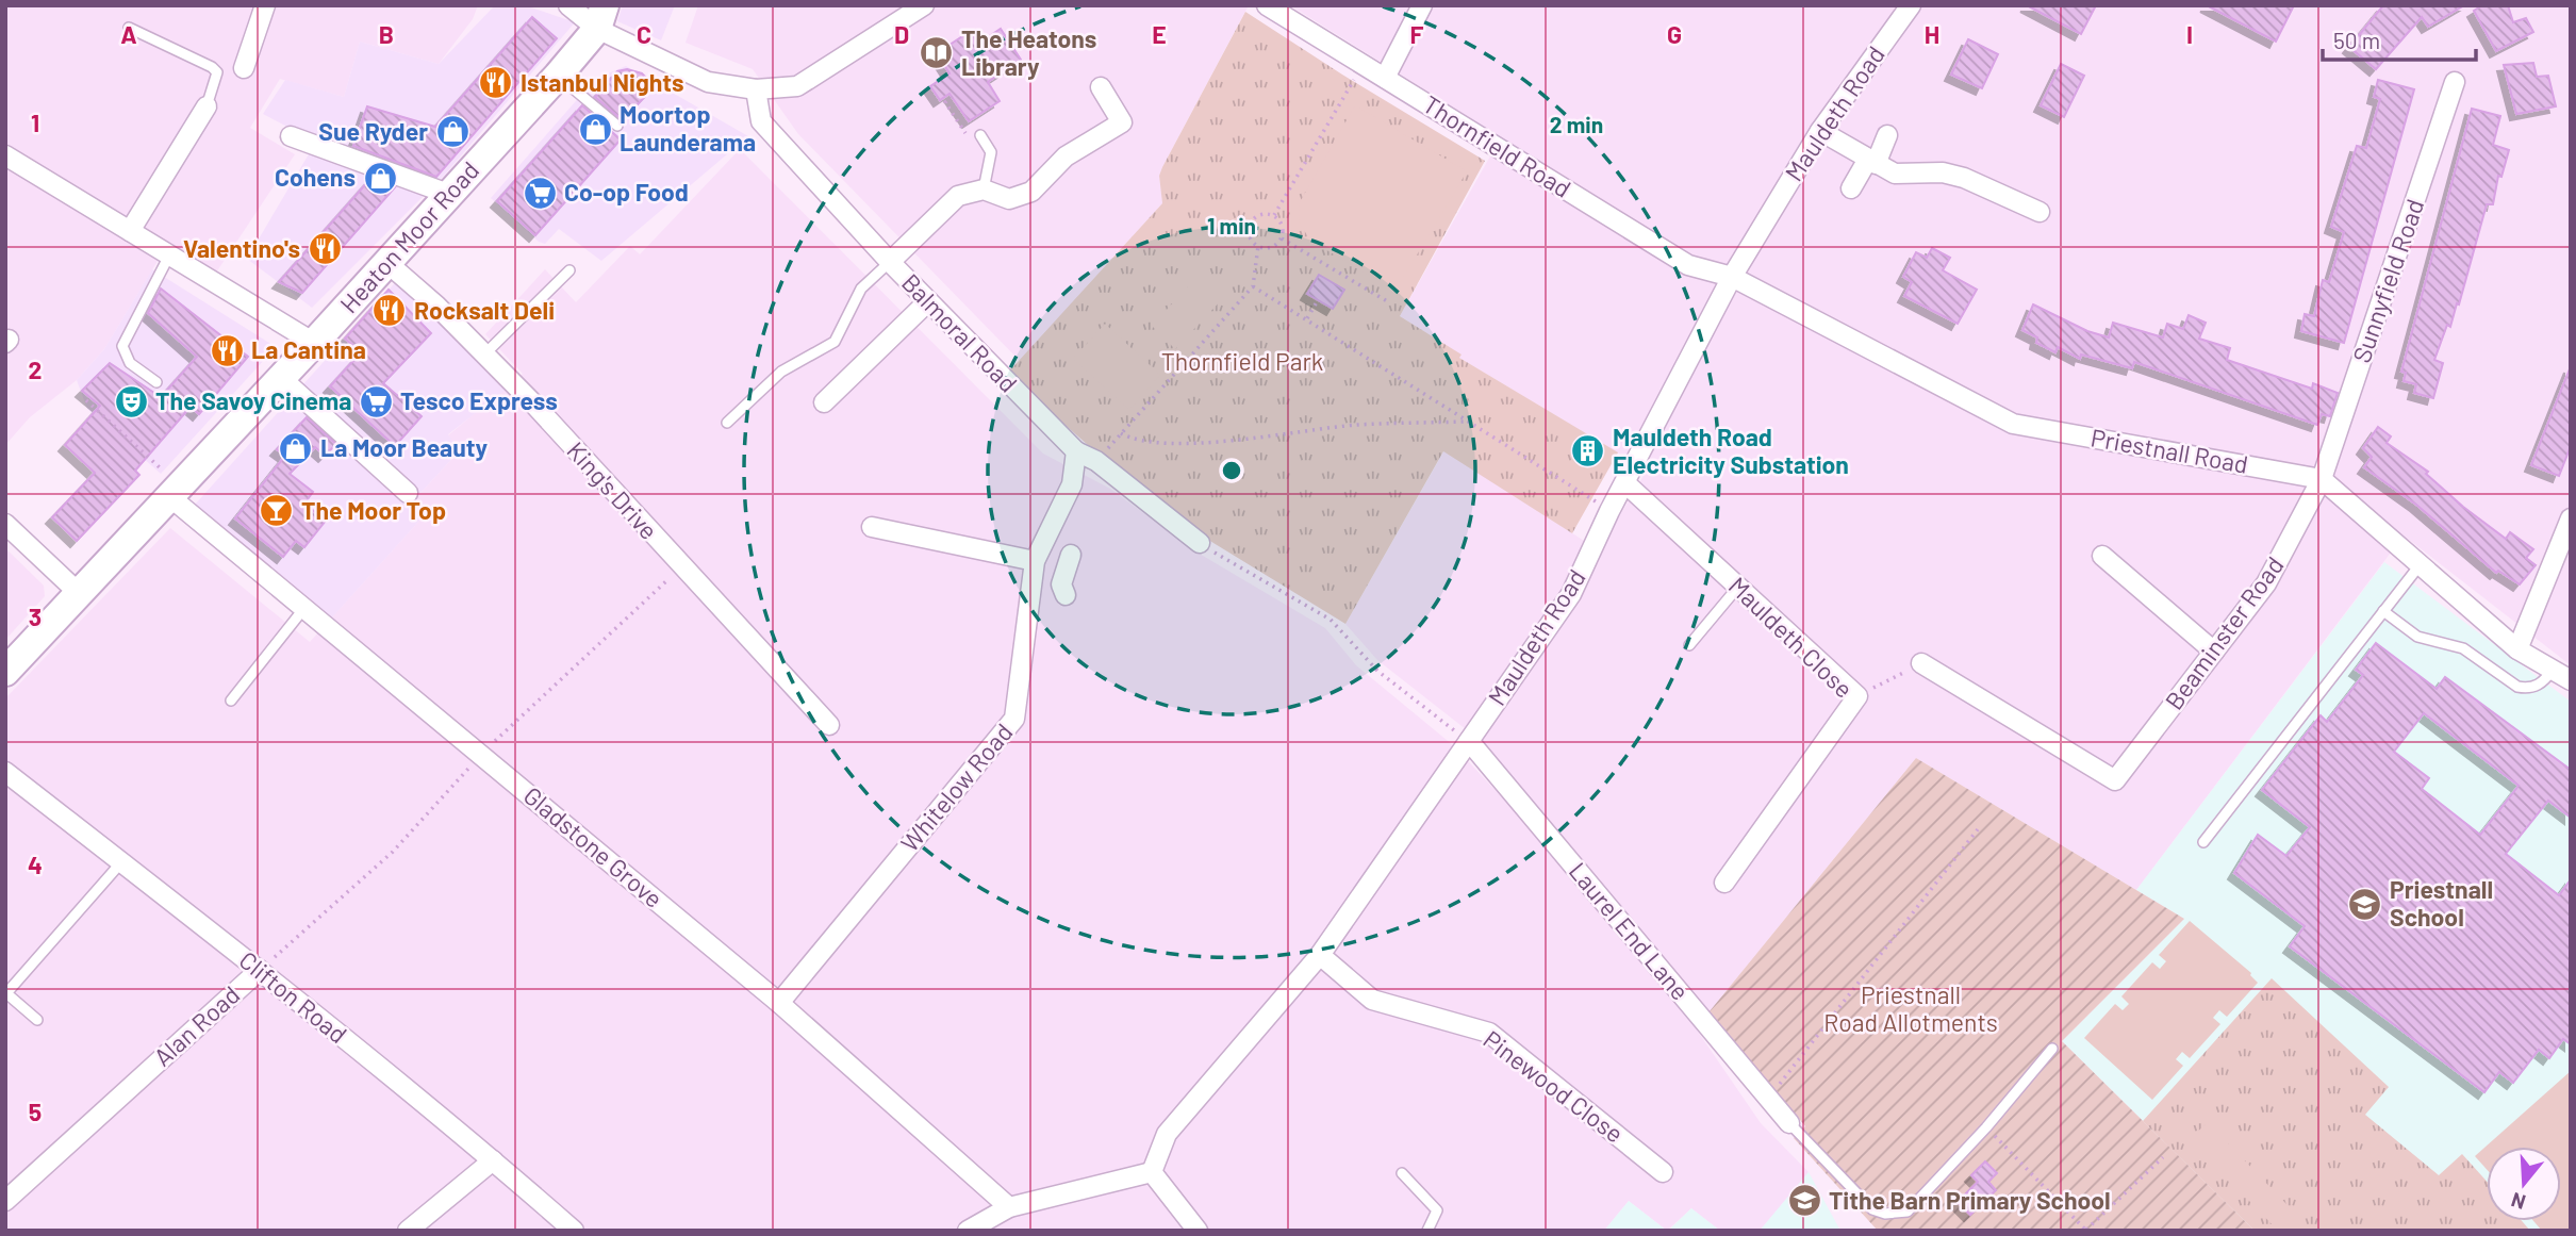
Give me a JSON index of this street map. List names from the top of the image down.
{
  "streets": {
    "main road": ["Heaton Moor Road"],
    "street": [
      "Mauldeth Road",
      "Thornfield Road",
      "Sunnyfield Road",
      "Balmoral Road",
      "Priestnall Road",
      "King's Drive",
      "Beaminster Road",
      "Mauldeth Close",
      "Whitelow Road",
      "Gladstone Grove",
      "Laurel End Lane",
      "Clifton Road",
      "Alan Road",
      "Pinewood Close"
    ]
  },
  "crossings": [
    ["Mauldeth Road", "Thornfield Road"],
    ["Mauldeth Road", "Priestnall Road"],
    ["Mauldeth Road", "Mauldeth Close"],
    ["Mauldeth Road", "Laurel End Lane"],
    ["Mauldeth Road", "Pinewood Close"],
    ["Thornfield Road", "Priestnall Road"],
    ["Heaton Moor Road", "King's Drive"],
    ["Heaton Moor Road", "Gladstone Grove"],
    ["Sunnyfield Road", "Priestnall Road"],
    ["Sunnyfield Road", "Beaminster Road"],
    ["Balmoral Road", "Whitelow Road"],
    ["Priestnall Road", "Beaminster Road"],
    ["King's Drive", "Alan Road"],
    ["Whitelow Road", "Gladstone Grove"],
    ["Gladstone Grove", "Alan Road"],
    ["Clifton Road", "Alan Road"]
  ],
  "parks": ["Thornfield Park", "Priestnall Road Allotments"],
  "places": {
    "library": ["The Heatons Library"],
    "restaurant": [
      "Istanbul Nights",
      "Valentino's",
      "Rocksalt Deli",
      "La Cantina"
    ],
    "shop": [
      "Moortop Launderama",
      "Sue Ryder",
      "Cohens",
      "La Moor Beauty"
    ],
    "supermarket": ["Co-op Food", "Tesco Express"],
    "theatre": ["The Savoy Cinema"],
    "building": ["Mauldeth Road Electricity Substation"],
    "bar": ["The Moor Top"],
    "school or university": ["Priestnall School", "Tithe Barn Primary School"]
  },
  "scale_bar": "50 m",
  "north": "bottom",
  "grid": {
    "columns": [
      "A",
      "B",
      "C",
      "D",
      "E",
      "F",
      "G",
      "H",
      "I"
    ],
    "rows": [
      "1",
      "2",
      "3",
      "4",
      "5"
    ]
  },
  "rings": ["2 min", "1 min"]
}
